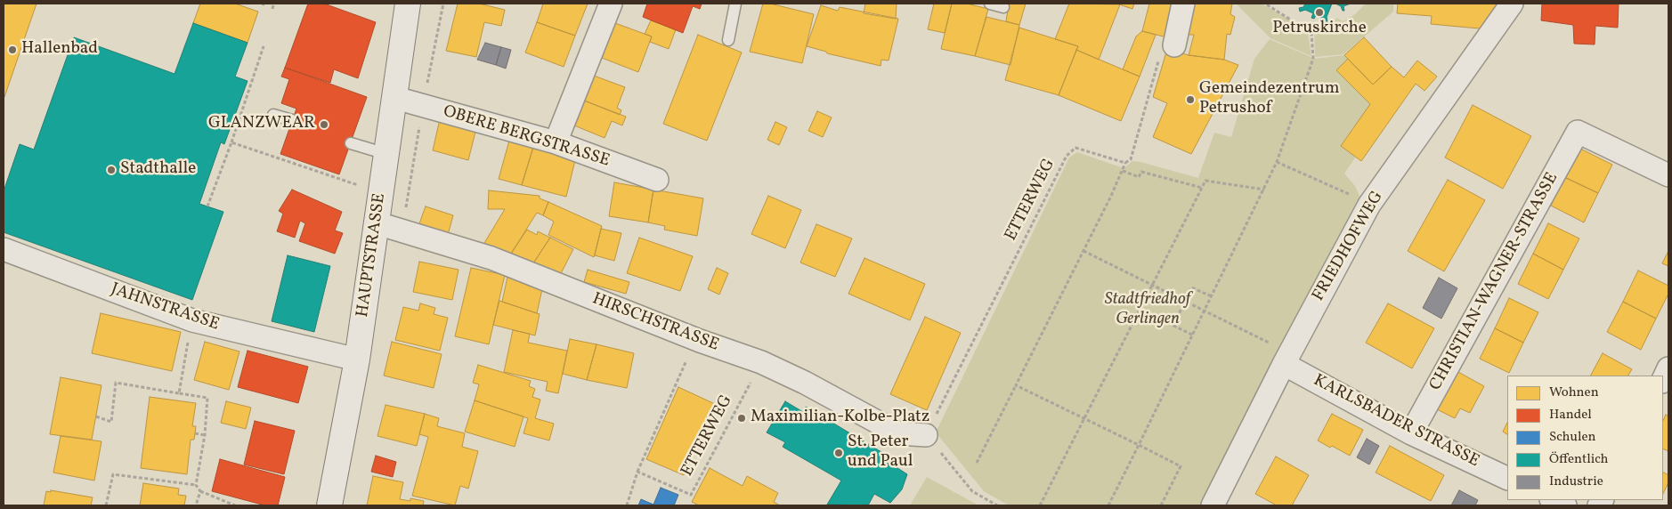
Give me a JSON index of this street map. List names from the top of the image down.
{
  "streets": {
    "main road": ["HAUPTSTRASSE"],
    "street": [
      "OBERE BERGSTRASSE",
      "FRIEDHOFWEG",
      "CHRISTIAN-WAGNER-STRASSE",
      "JAHNSTRASSE",
      "HIRSCHSTRASSE",
      "KARLSBADER STRASSE"
    ],
    "path": ["ETTERWEG"]
  },
  "crossings": [
    ["OBERE BERGSTRASSE", "HAUPTSTRASSE"],
    ["ETTERWEG", "HIRSCHSTRASSE"],
    ["FRIEDHOFWEG", "KARLSBADER STRASSE"],
    ["HAUPTSTRASSE", "JAHNSTRASSE"],
    ["HAUPTSTRASSE", "HIRSCHSTRASSE"],
    ["CHRISTIAN-WAGNER-STRASSE", "KARLSBADER STRASSE"]
  ],
  "parks": ["Stadtfriedhof Gerlingen"],
  "places": [
    "Petruskirche",
    "Hallenbad",
    "Gemeindezentrum Petrushof",
    "GLANZWEAR",
    "Stadthalle",
    "Maximilian-Kolbe-Platz",
    "St. Peter und Paul"
  ],
  "legend": [
    "Wohnen",
    "Handel",
    "Schulen",
    "Öffentlich",
    "Industrie"
  ]
}
